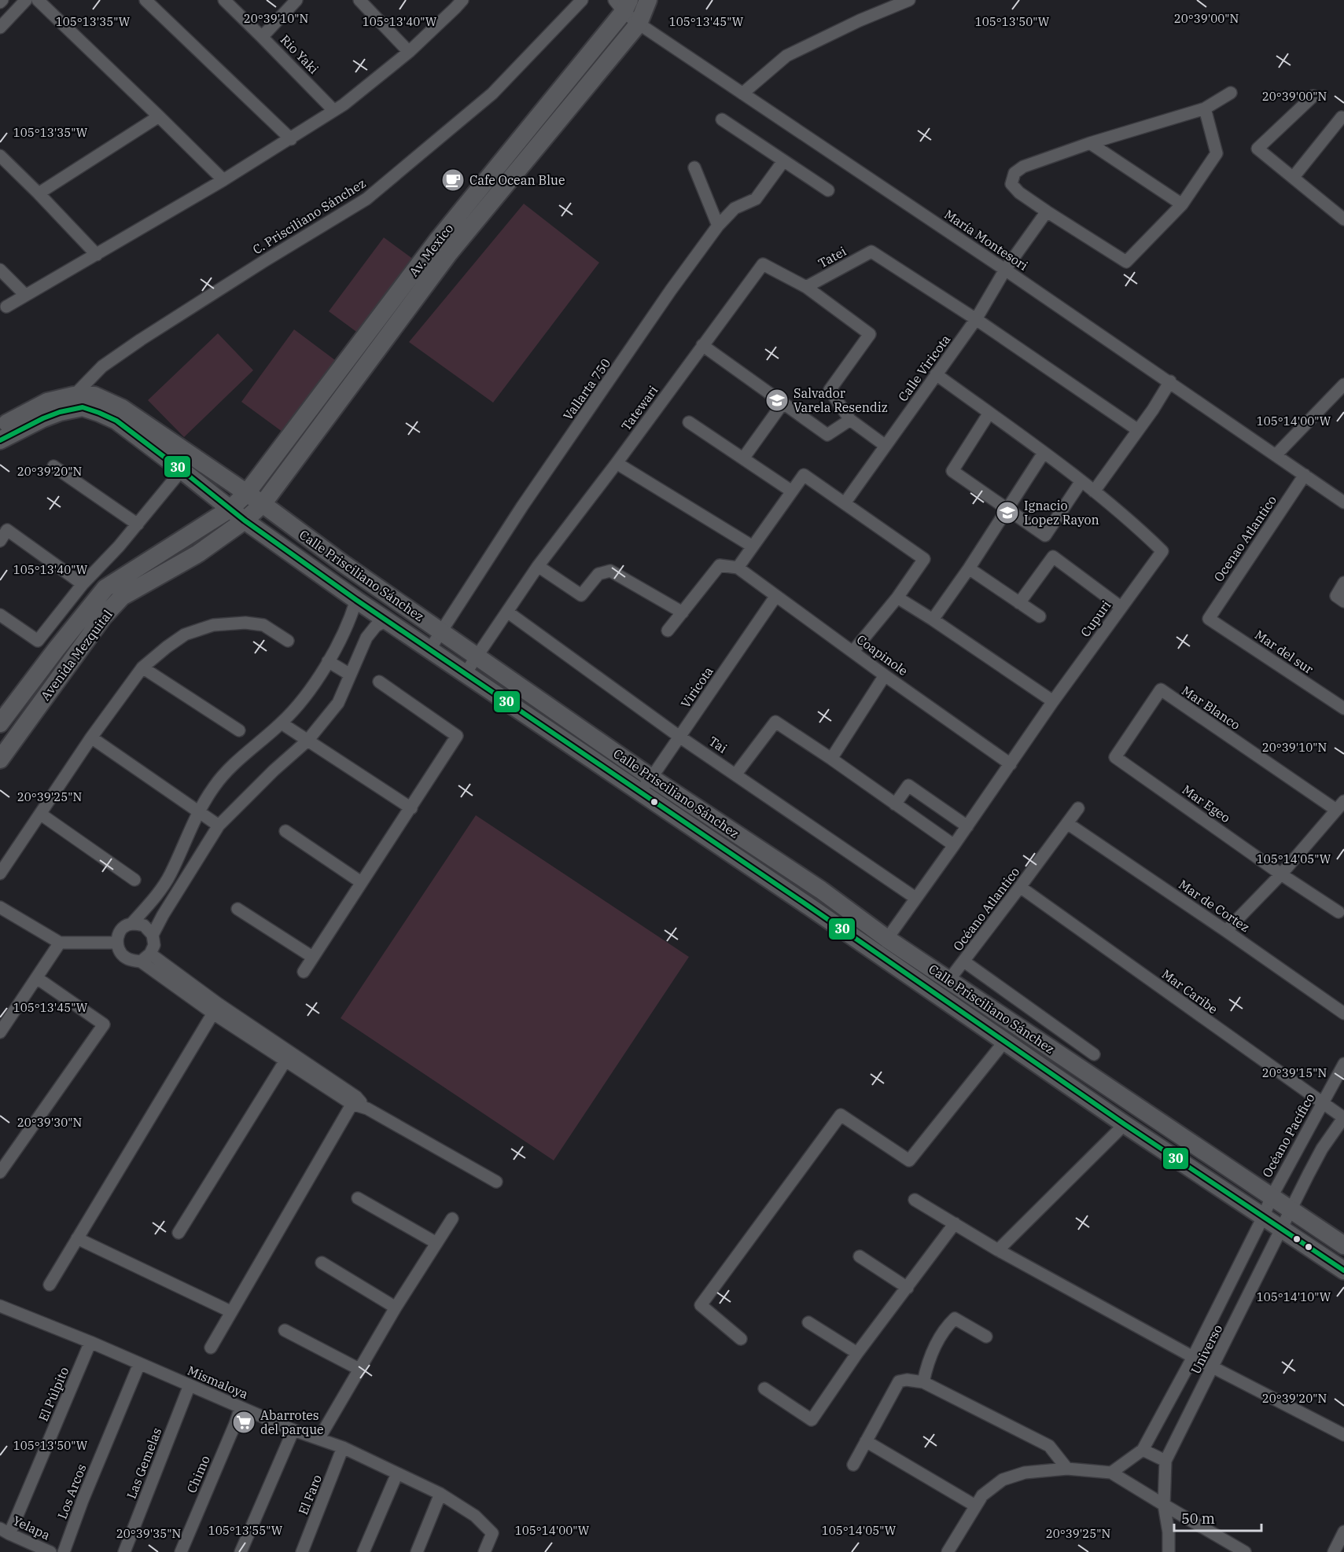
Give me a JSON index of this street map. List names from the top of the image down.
{
  "streets": {
    "main road": ["Av. Mexico", "Calle Prisciliano Sánchez", "Avenida Mezquital"],
    "street": [
      "Rio Yaki",
      "C. Prisciliano Sánchez",
      "María Montesori",
      "Tatei",
      "Calle Viricota",
      "Vallarta 750",
      "Tatewari",
      "Ocenao Atlantico",
      "Cupuri",
      "Mar del sur",
      "Coapinole",
      "Viricota",
      "Mar Blanco",
      "Tai",
      "Mar Egeo",
      "Mar de Cortez",
      "Océano Atlantico",
      "Mar Caribe",
      "Océano Pacífico",
      "Universo",
      "Mismaloya",
      "El Púlpito",
      "Las Gemelas",
      "Chimo",
      "Los Arcos",
      "El Faro",
      "Yelapa"
    ]
  },
  "crossings": [
    ["C. Prisciliano Sánchez", "Calle Prisciliano Sánchez"],
    ["María Montesori", "Av. Mexico"],
    ["María Montesori", "Calle Viricota"],
    ["María Montesori", "Ocenao Atlantico"],
    ["Av. Mexico", "Calle Prisciliano Sánchez"],
    ["Av. Mexico", "Avenida Mezquital"],
    ["Tatei", "Calle Viricota"],
    ["Tatei", "Tatewari"],
    ["Calle Viricota", "Cupuri"],
    ["Vallarta 750", "Calle Prisciliano Sánchez"],
    ["Tatewari", "Calle Prisciliano Sánchez"],
    ["Tatewari", "Tai"],
    ["Ocenao Atlantico", "Mar del sur"],
    ["Calle Prisciliano Sánchez", "Cupuri"],
    ["Calle Prisciliano Sánchez", "Avenida Mezquital"],
    ["Calle Prisciliano Sánchez", "Viricota"],
    ["Calle Prisciliano Sánchez", "Océano Atlantico"],
    ["Calle Prisciliano Sánchez", "Océano Pacífico"],
    ["Calle Prisciliano Sánchez", "Universo"],
    ["Cupuri", "Coapinole"],
    ["Cupuri", "Tai"],
    ["Coapinole", "Viricota"],
    ["Viricota", "Tai"],
    ["Mar Blanco", "Mar Egeo"],
    ["Mar de Cortez", "Océano Atlantico"],
    ["Océano Atlantico", "Mar Caribe"],
    ["Mar Caribe", "Océano Pacífico"],
    ["Océano Pacífico", "Universo"],
    ["Mismaloya", "El Púlpito"],
    ["Mismaloya", "Las Gemelas"],
    ["Mismaloya", "Chimo"],
    ["Mismaloya", "Los Arcos"],
    ["Mismaloya", "El Faro"],
    ["El Púlpito", "Yelapa"]
  ],
  "places": {
    "cafe": ["Cafe Ocean Blue"],
    "school or university": ["Salvador Varela Resendiz", "Ignacio Lopez Rayon"],
    "supermarket": ["Abarrotes del parque"]
  },
  "lines": ["transit line 30"],
  "scale_bar": "50 m",
  "coordinates": [
    "20°39'10\"N",
    "20°39'00\"N",
    "105°13'35\"W",
    "105°13'40\"W",
    "105°13'45\"W",
    "105°13'50\"W",
    "105°14'00\"W",
    "20°39'20\"N",
    "20°39'25\"N",
    "105°14'05\"W",
    "20°39'15\"N",
    "20°39'30\"N",
    "105°14'10\"W",
    "105°13'55\"W",
    "20°39'35\"N"
  ]
}
